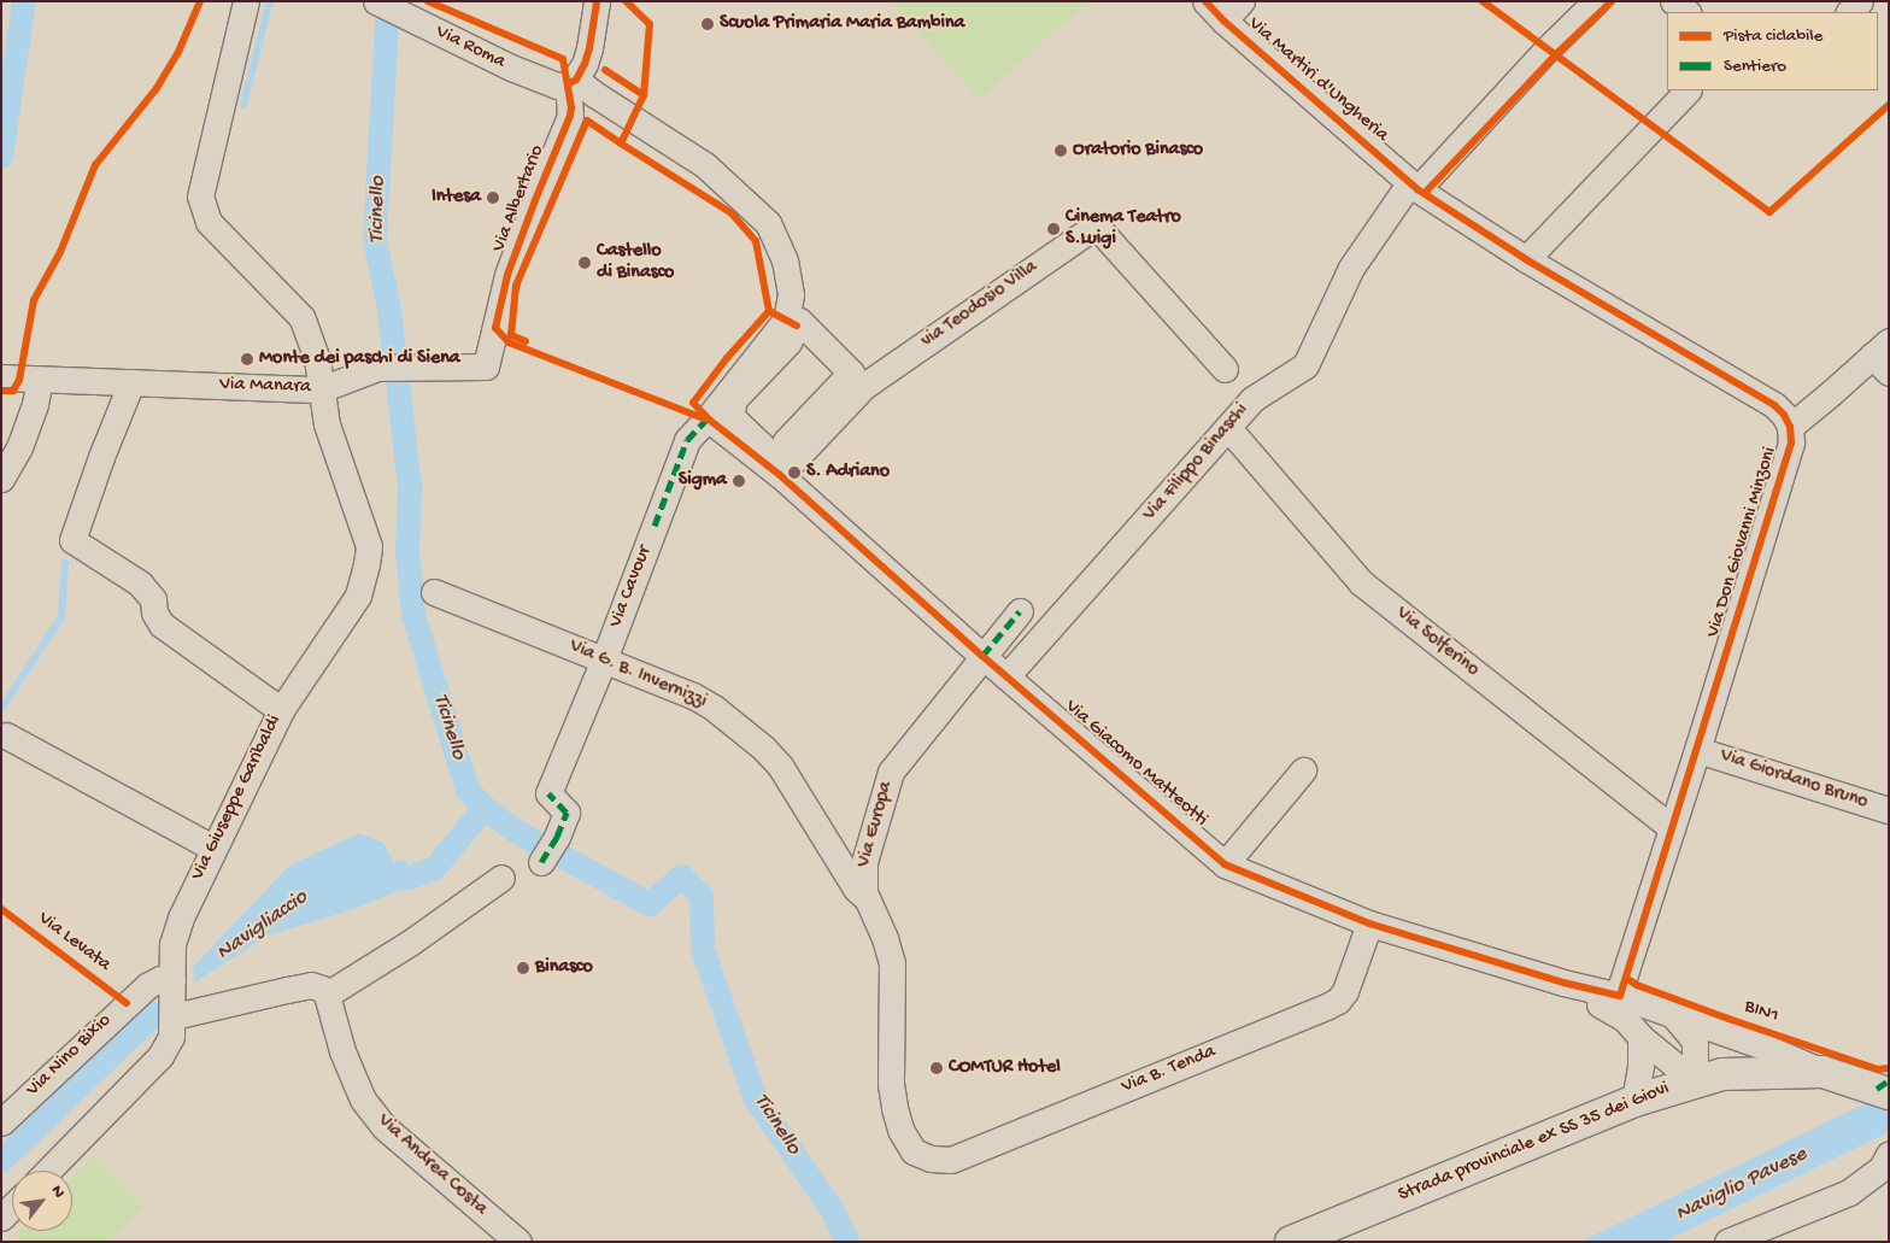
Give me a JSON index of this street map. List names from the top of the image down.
{
  "streets": {
    "main road": ["Strada provinciale ex SS 35 dei Giovi"],
    "street": [
      "Via Roma",
      "Via Martiri d'Ungheria",
      "Via Albertario",
      "via Teodosio Villa",
      "Via Manara",
      "Via Filippo Binaschi",
      "Via Don Giovanni Minzoni",
      "Via Cavour",
      "Via Solferino",
      "Via G. B. Invernizzi",
      "Via Giacomo Matteotti",
      "Via Giordano Bruno",
      "Via Giuseppe Garibaldi",
      "Via Europa",
      "Via Nino Bixio",
      "Via B. Tenda",
      "Via Andrea Costa"
    ],
    "cycle path": ["Via Levata", "BIN1"]
  },
  "crossings": [
    ["Via Roma", "Via Albertario"],
    ["Via Roma", "Via Cavour"],
    ["Via Martiri d'Ungheria", "Via Filippo Binaschi"],
    ["Via Martiri d'Ungheria", "Via Don Giovanni Minzoni"],
    ["Via Albertario", "Via Manara"],
    ["Via Albertario", "Via Cavour"],
    ["via Teodosio Villa", "Via Giacomo Matteotti"],
    ["Via Manara", "Via Giuseppe Garibaldi"],
    ["Via Filippo Binaschi", "Via Don Giovanni Minzoni"],
    ["Via Filippo Binaschi", "Via Solferino"],
    ["Via Filippo Binaschi", "Via Giacomo Matteotti"],
    ["Via Don Giovanni Minzoni", "Via Solferino"],
    ["Via Don Giovanni Minzoni", "Via Giacomo Matteotti"],
    ["Via Don Giovanni Minzoni", "Via Giordano Bruno"],
    ["Via Cavour", "Via G. B. Invernizzi"],
    ["Via Cavour", "Via Giacomo Matteotti"],
    ["Via G. B. Invernizzi", "Via Europa"],
    ["Via Giacomo Matteotti", "Via Europa"],
    ["Via Giacomo Matteotti", "Via B. Tenda"],
    ["Via Giacomo Matteotti", "Strada provinciale ex SS 35 dei Giovi"],
    ["Via Giuseppe Garibaldi", "Via Nino Bixio"],
    ["Via Europa", "Via B. Tenda"]
  ],
  "water": ["Ticinello", "Navigliaccio", "Naviglio Pavese"],
  "places": [
    "Scuola Primaria Maria Bambina",
    "Oratorio Binasco",
    "Intesa",
    "Cinema Teatro S.Luigi",
    "Castello di Binasco",
    "Monte dei paschi di Siena",
    "S. Adriano",
    "Sigma",
    "Binasco",
    "COMTUR Hotel"
  ],
  "legend": ["Pista ciclabile", "Sentiero"],
  "north": "top right"
}
